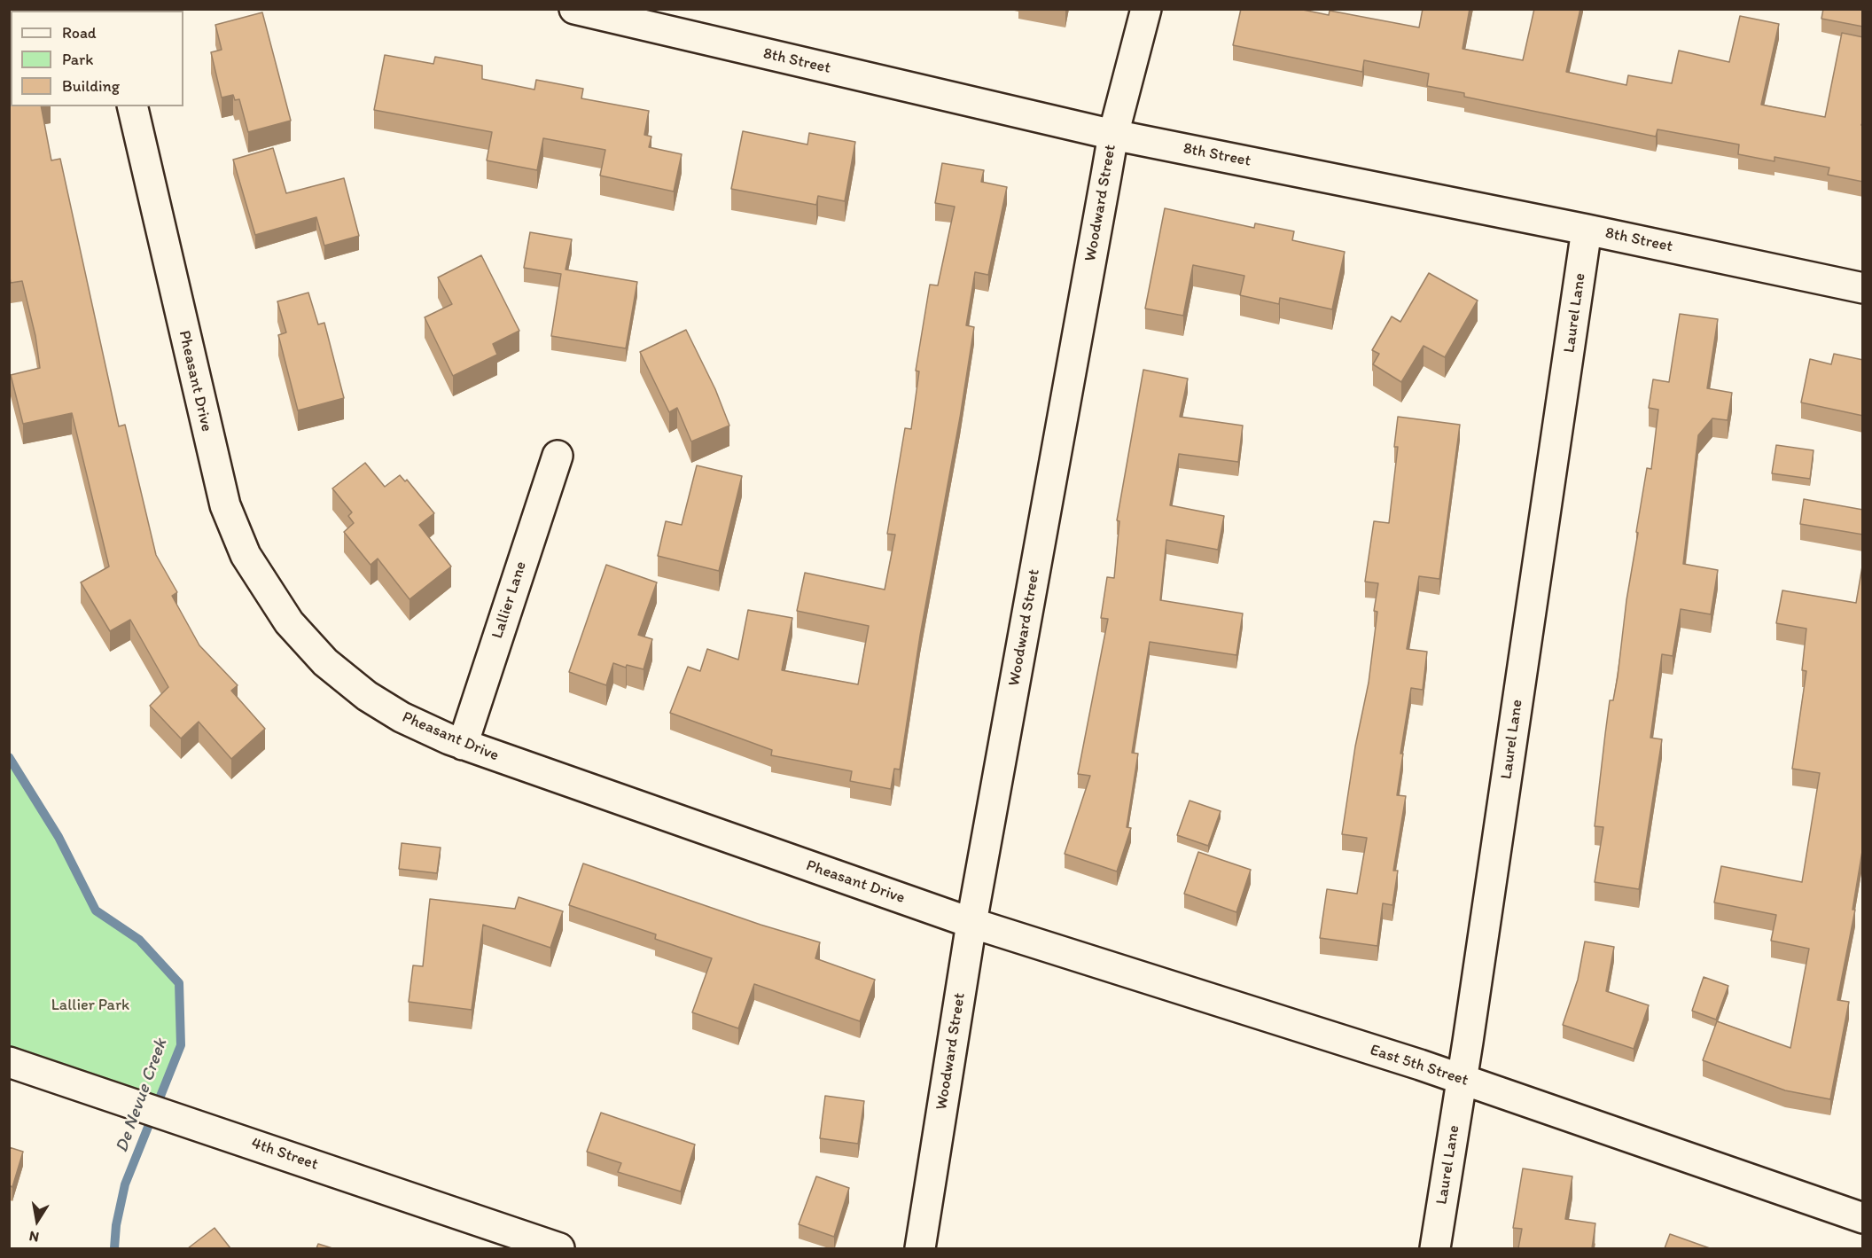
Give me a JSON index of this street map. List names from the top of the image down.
{
  "streets": {
    "street": [
      "8th Street",
      "Woodward Street",
      "Laurel Lane",
      "Pheasant Drive",
      "Lallier Lane",
      "East 5th Street",
      "4th Street"
    ]
  },
  "crossings": [
    ["8th Street", "Woodward Street"],
    ["8th Street", "Laurel Lane"],
    ["Woodward Street", "Pheasant Drive"],
    ["Woodward Street", "East 5th Street"],
    ["Laurel Lane", "East 5th Street"],
    ["Pheasant Drive", "Lallier Lane"],
    ["Pheasant Drive", "East 5th Street"]
  ],
  "water": ["De Nevue Creek"],
  "parks": ["Lallier Park"],
  "legend": ["Road", "Park", "Building"],
  "north": "bottom"
}
